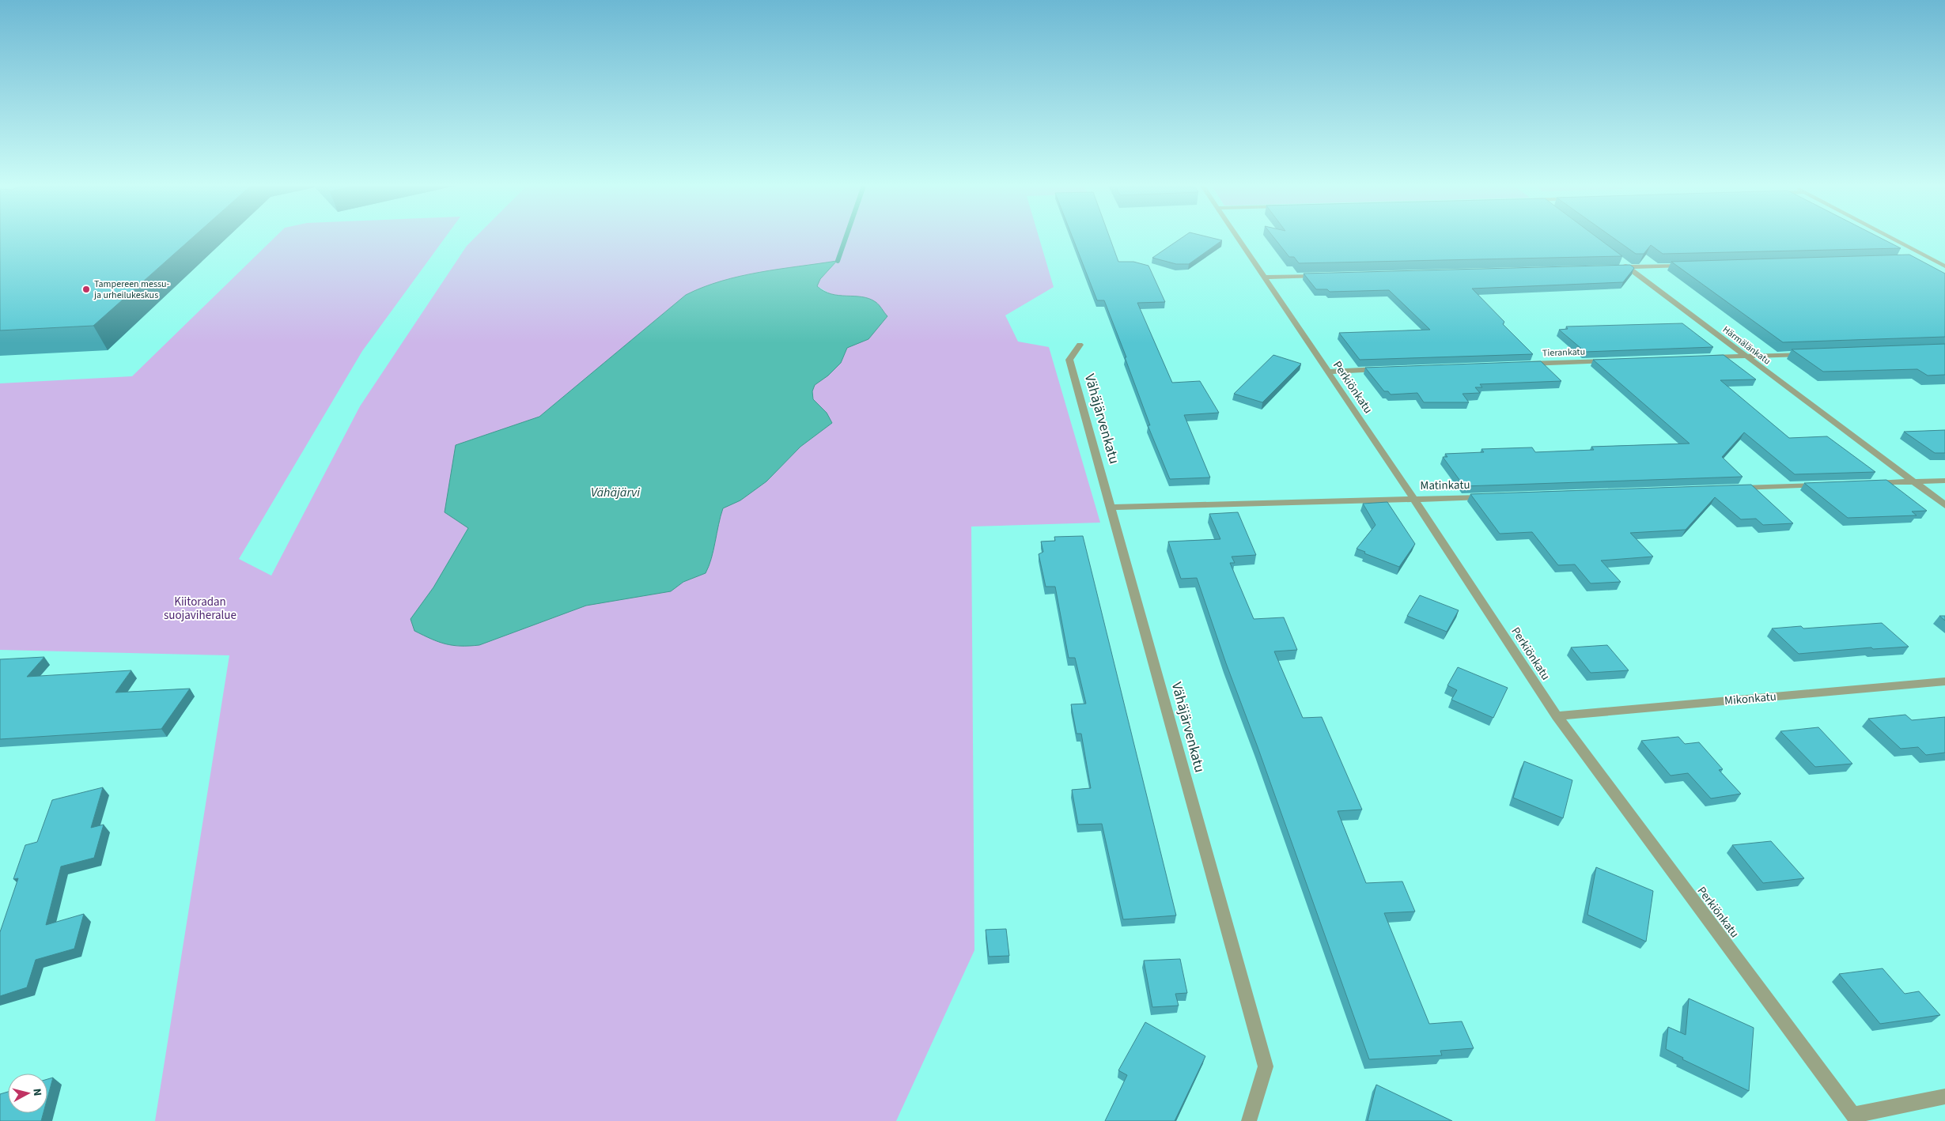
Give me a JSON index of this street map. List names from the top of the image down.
{
  "streets": {
    "street": [
      "Härmälänkatu",
      "Tierankatu",
      "Perkiönkatu",
      "Vähäjärvenkatu",
      "Matinkatu",
      "Mikonkatu"
    ]
  },
  "crossings": [
    ["Perkiönkatu", "Matinkatu"],
    ["Perkiönkatu", "Mikonkatu"],
    ["Vähäjärvenkatu", "Matinkatu"]
  ],
  "water": ["Vähäjärvi"],
  "parks": ["Kiitoradan suojaviheralue"],
  "places": ["Tampereen messu- ja urheilukeskus"],
  "north": "right"
}
